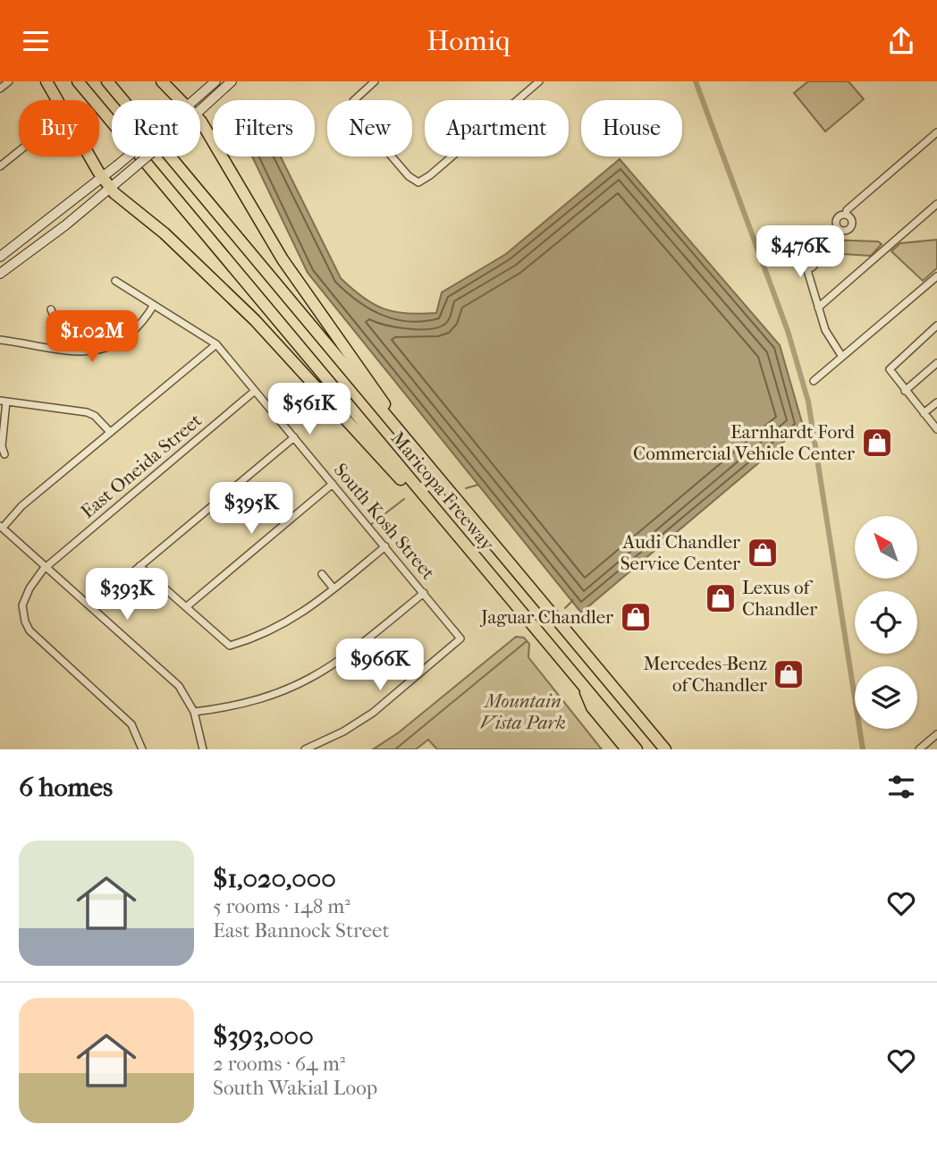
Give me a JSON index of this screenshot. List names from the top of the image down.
{
  "streets": {
    "highway": ["Maricopa Freeway"],
    "street": ["East Oneida Street", "South Kosh Street"]
  },
  "crossings": [
    ["East Oneida Street", "South Kosh Street"]
  ],
  "parks": ["Mountain Vista Park"],
  "places": {
    "shop": [
      "Earnhardt Ford Commercial Vehicle Center",
      "Audi Chandler Service Center",
      "Lexus of Chandler",
      "Jaguar Chandler",
      "Mercedes-Benz of Chandler"
    ]
  },
  "north": "top left",
  "page": {
    "header": "Homiq",
    "chip": [
      "Buy",
      "Rent",
      "Filters",
      "New",
      "Apartment",
      "House"
    ],
    "price": [
      "$476K",
      "$1.02M",
      "$561K",
      "$395K",
      "$393K",
      "$966K"
    ],
    "heading": "6 homes",
    "list": [
      {
        "name": "$1,020,000",
        "note": "5 rooms · 148 m² · East Bannock Street"
      },
      {
        "name": "$393,000",
        "note": "2 rooms · 64 m² · South Wakial Loop"
      }
    ]
  }
}
